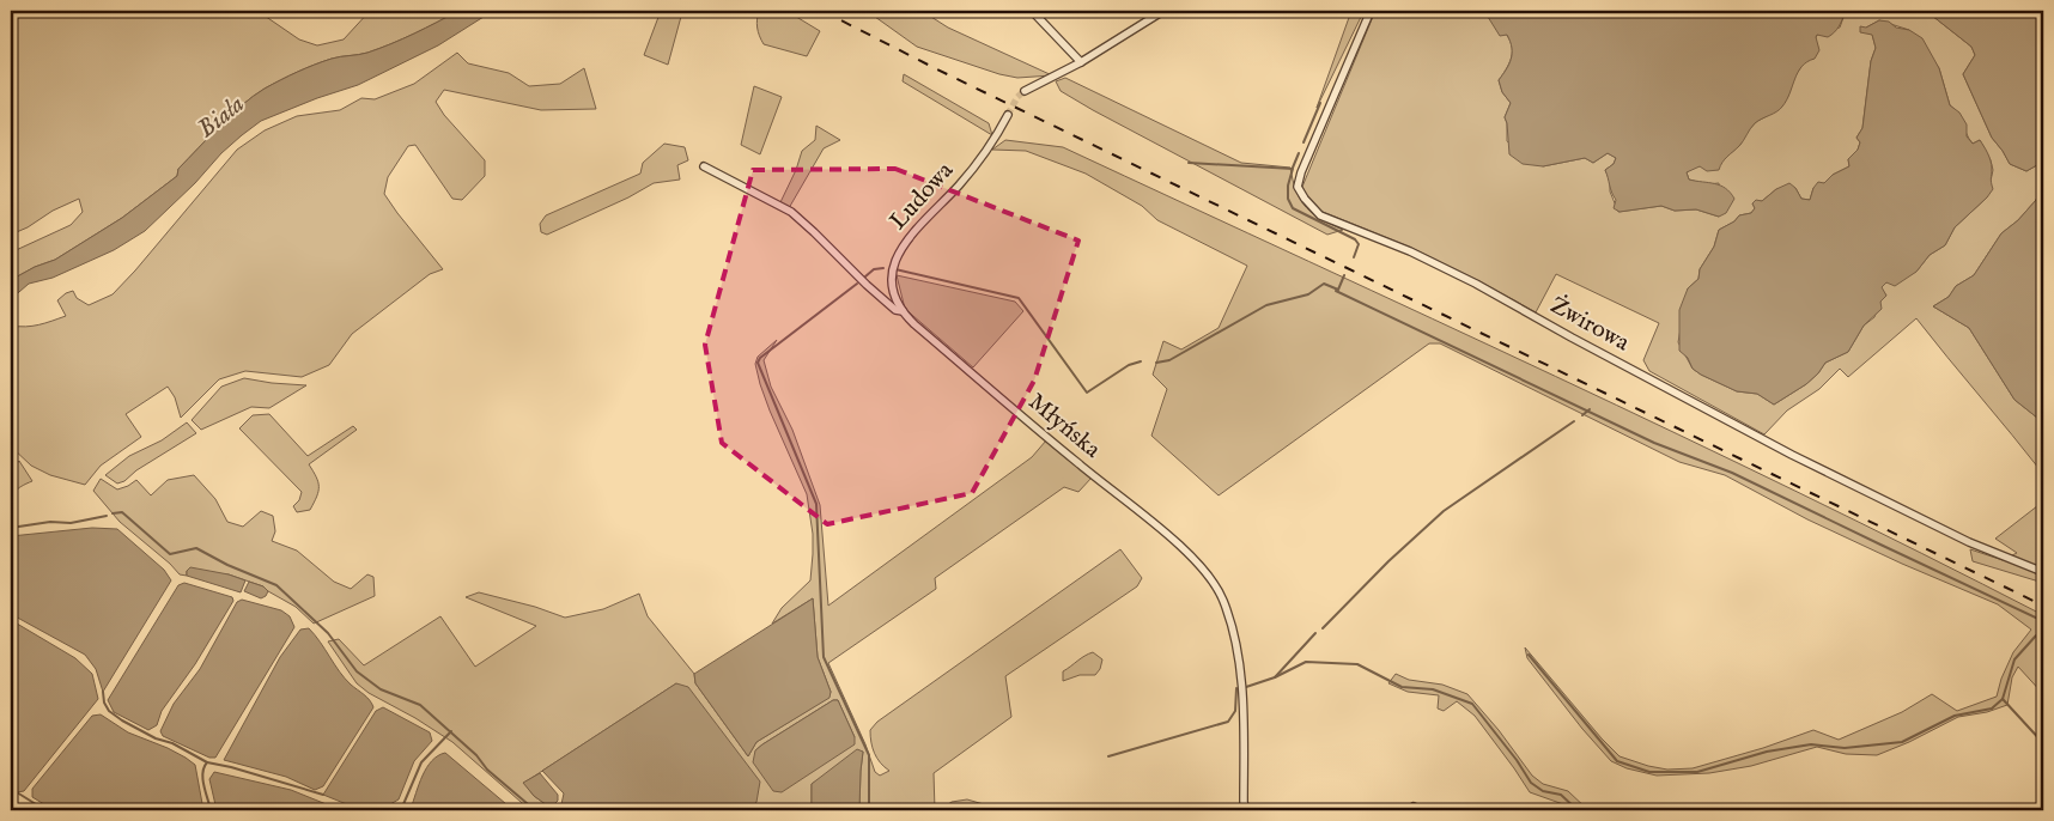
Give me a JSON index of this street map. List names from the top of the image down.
{
  "streets": {
    "street": ["Ludowa", "Żwirowa", "Młyńska"]
  },
  "crossings": [
    ["Ludowa", "Młyńska"]
  ],
  "water": ["Biała"]
}
